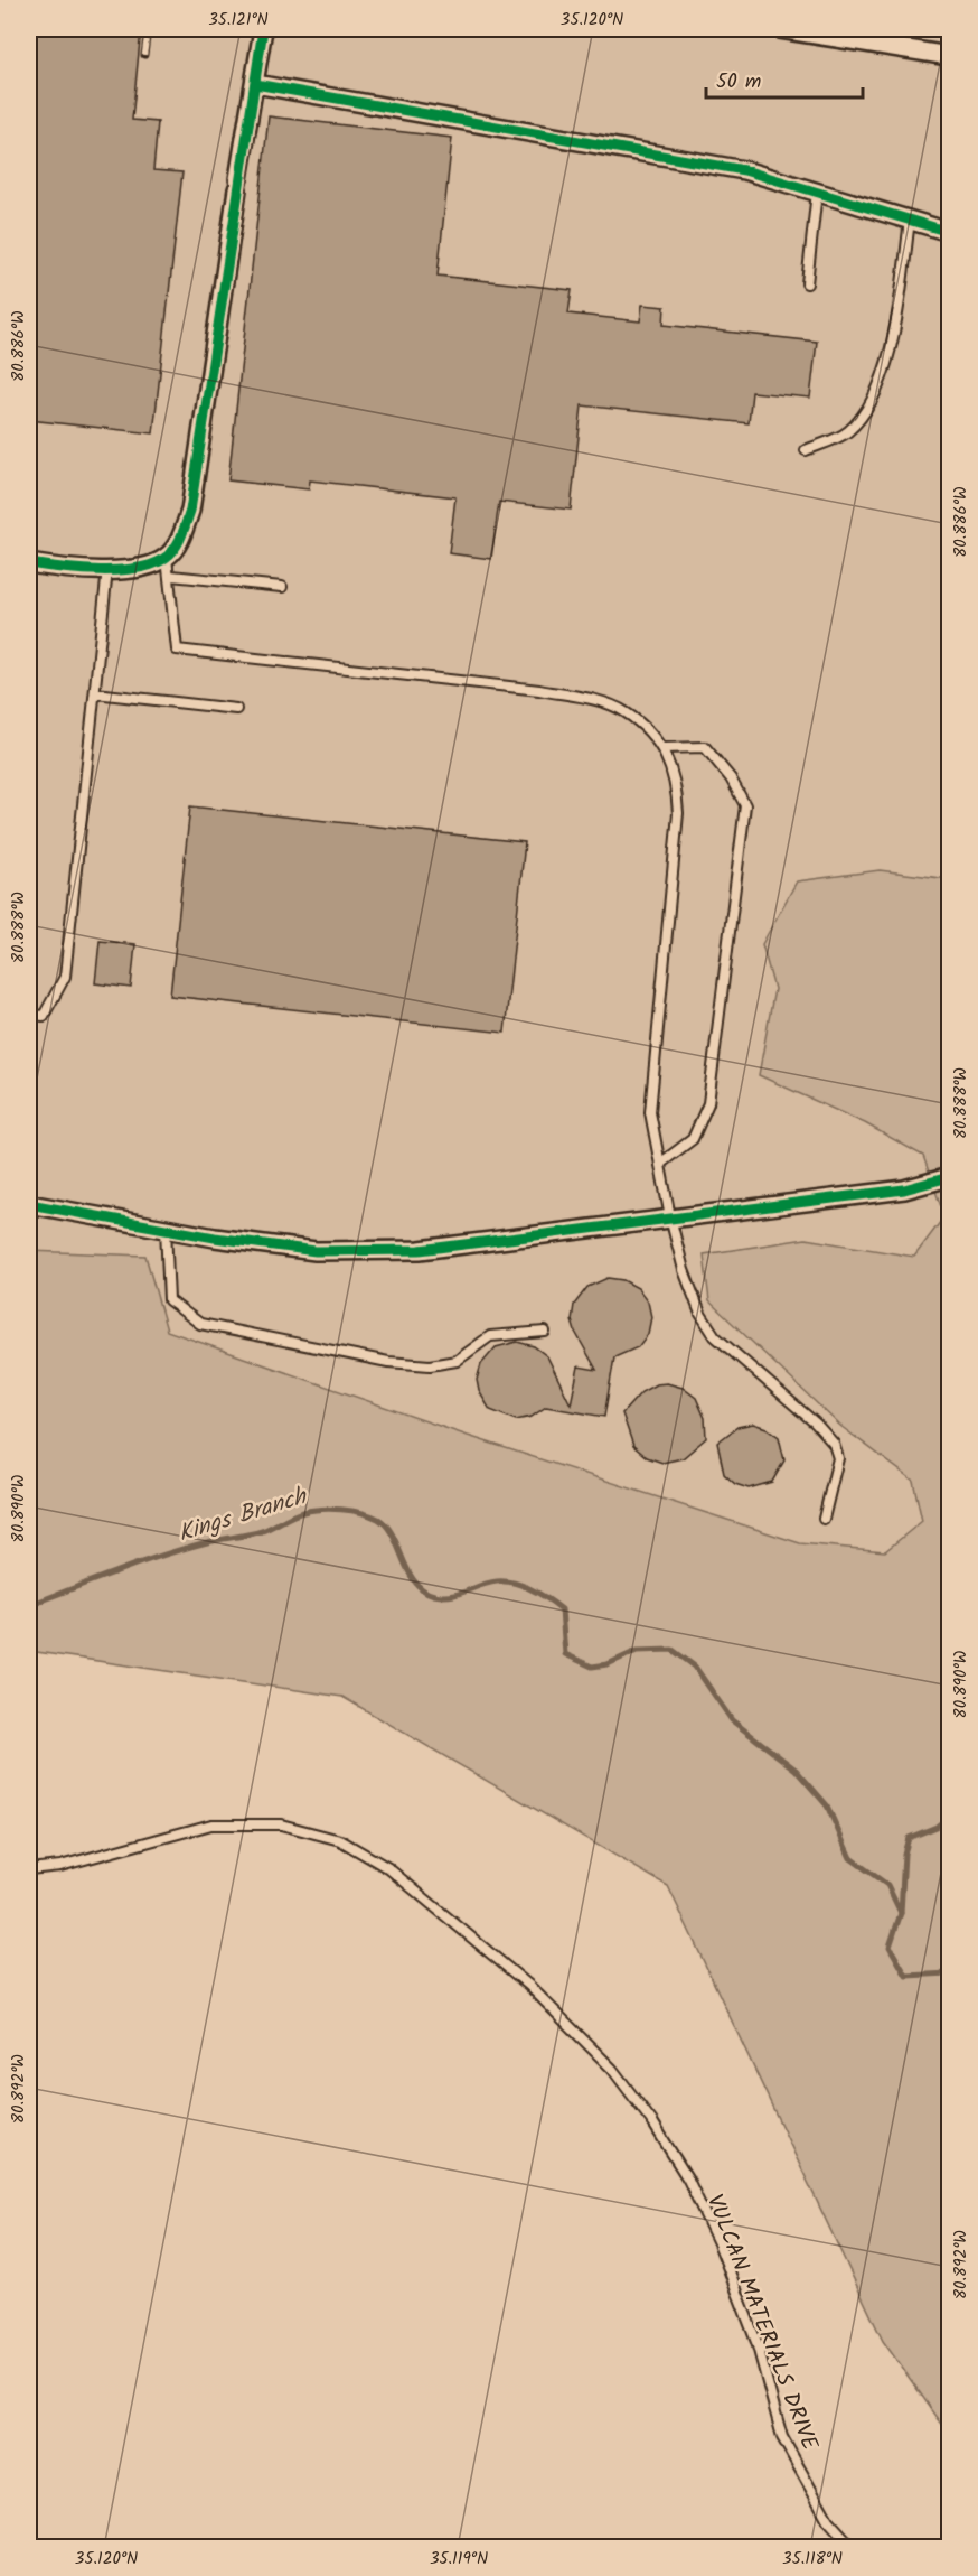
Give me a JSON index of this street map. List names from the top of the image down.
{
  "streets": {
    "lane": ["VULCAN MATERIALS DRIVE"]
  },
  "water": ["Kings Branch"],
  "scale_bar": "50 m",
  "coordinates": [
    "35.121°N",
    "35.120°N",
    "80.886°W",
    "80.888°W",
    "80.890°W",
    "80.892°W",
    "35.119°N",
    "35.118°N"
  ]
}
